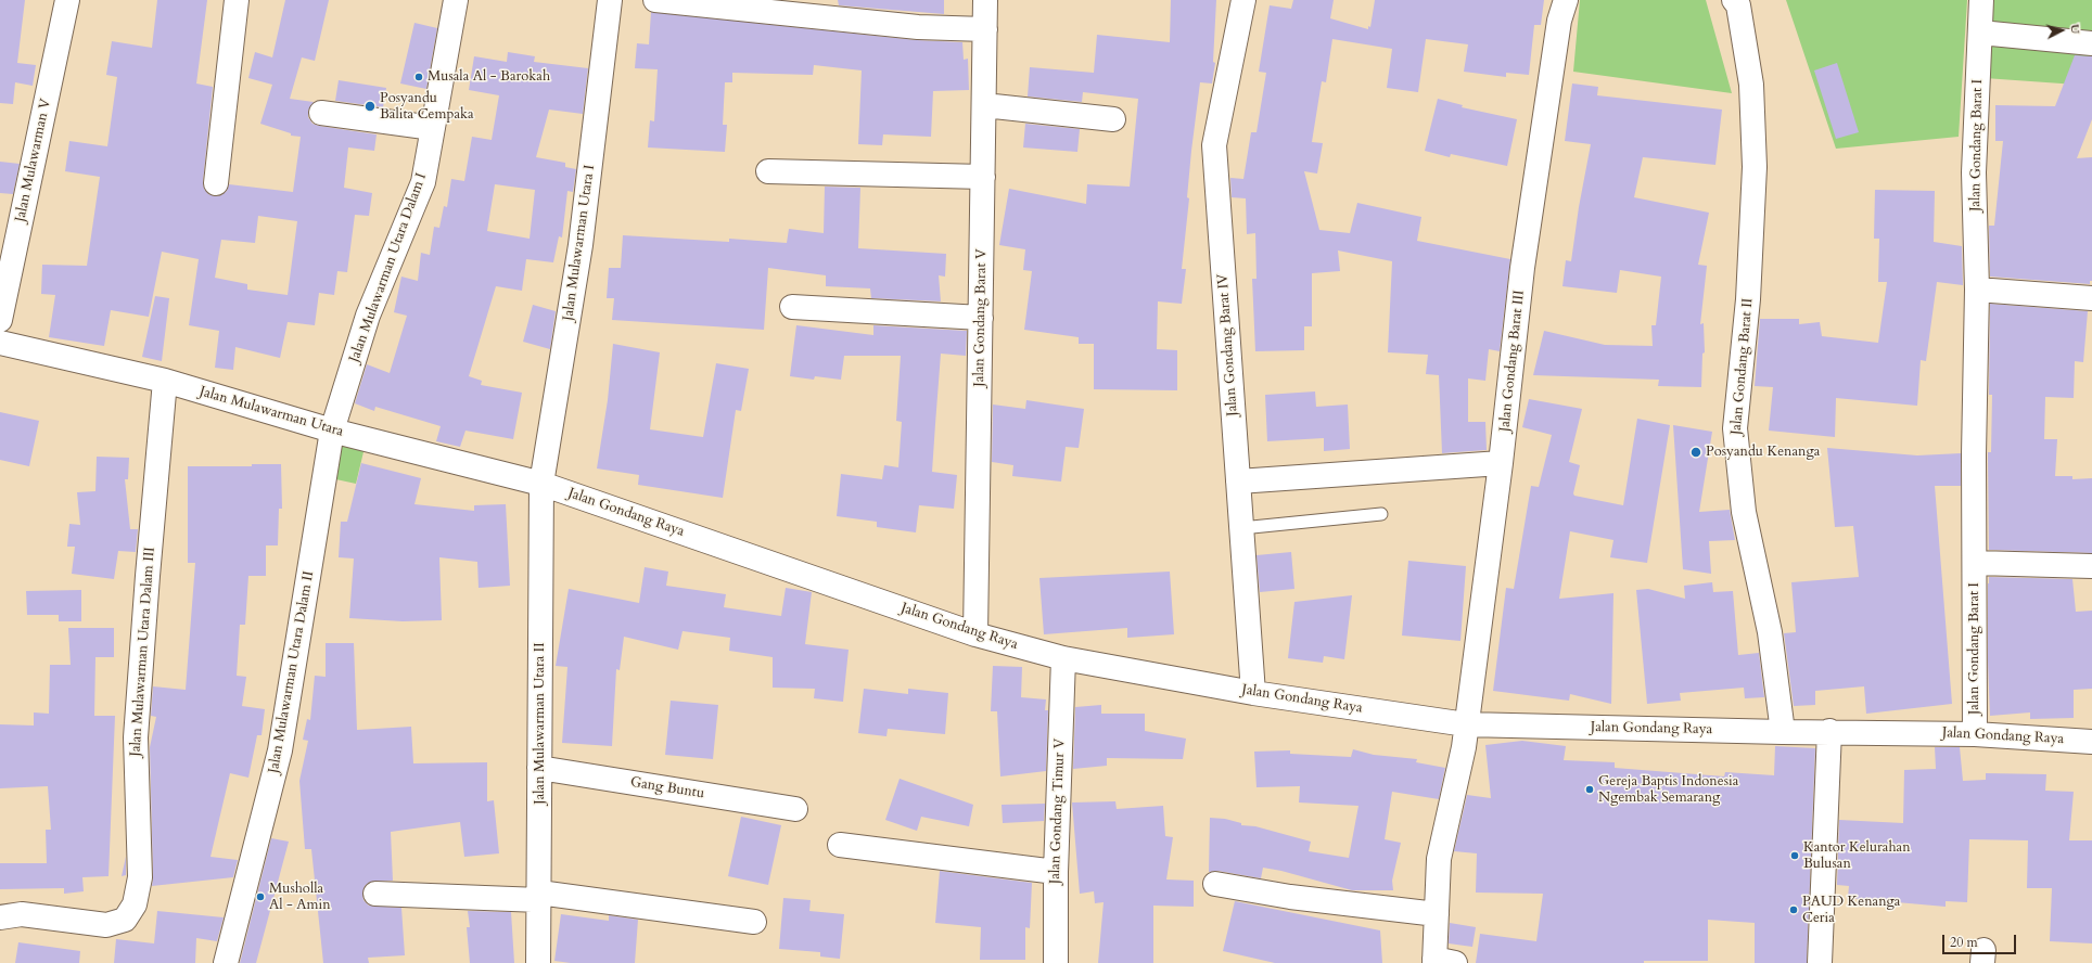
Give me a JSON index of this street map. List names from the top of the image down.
{
  "streets": {
    "street": [
      "Jalan Gondang Barat I",
      "Jalan Mulawarman V",
      "Jalan Mulawarman Utara I",
      "Jalan Mulawarman Utara Dalam I",
      "Jalan Gondang Barat V",
      "Jalan Gondang Barat IV",
      "Jalan Gondang Barat III",
      "Jalan Gondang Barat II",
      "Jalan Mulawarman Utara",
      "Jalan Gondang Raya",
      "Jalan Mulawarman Utara Dalam III",
      "Jalan Mulawarman Utara Dalam II",
      "Jalan Mulawarman Utara II",
      "Gang Buntu",
      "Jalan Gondang Timur V"
    ]
  },
  "crossings": [
    ["Jalan Gondang Barat I", "Jalan Gondang Raya"],
    ["Jalan Mulawarman Utara I", "Jalan Mulawarman Utara"],
    ["Jalan Mulawarman Utara I", "Jalan Gondang Raya"],
    ["Jalan Mulawarman Utara I", "Jalan Mulawarman Utara II"],
    ["Jalan Mulawarman Utara Dalam I", "Jalan Mulawarman Utara"],
    ["Jalan Mulawarman Utara Dalam I", "Jalan Mulawarman Utara Dalam II"],
    ["Jalan Gondang Barat V", "Jalan Gondang Raya"],
    ["Jalan Gondang Barat IV", "Jalan Gondang Raya"],
    ["Jalan Gondang Barat III", "Jalan Gondang Raya"],
    ["Jalan Gondang Barat II", "Jalan Gondang Raya"],
    ["Jalan Mulawarman Utara", "Jalan Gondang Raya"],
    ["Jalan Mulawarman Utara", "Jalan Mulawarman Utara Dalam III"],
    ["Jalan Mulawarman Utara", "Jalan Mulawarman Utara Dalam II"],
    ["Jalan Mulawarman Utara", "Jalan Mulawarman Utara II"],
    ["Jalan Gondang Raya", "Jalan Mulawarman Utara II"],
    ["Jalan Gondang Raya", "Jalan Gondang Timur V"],
    ["Jalan Mulawarman Utara II", "Gang Buntu"]
  ],
  "places": [
    "Musala Al - Barokah",
    "Posyandu Balita Cempaka",
    "Posyandu Kenanga",
    "Gereja Baptis Indonesia Ngembak Semarang",
    "Kantor Kelurahan Bulusan",
    "Musholla Al - Amin",
    "PAUD Kenanga Ceria"
  ],
  "scale_bar": "20 m",
  "north": "right"
}
